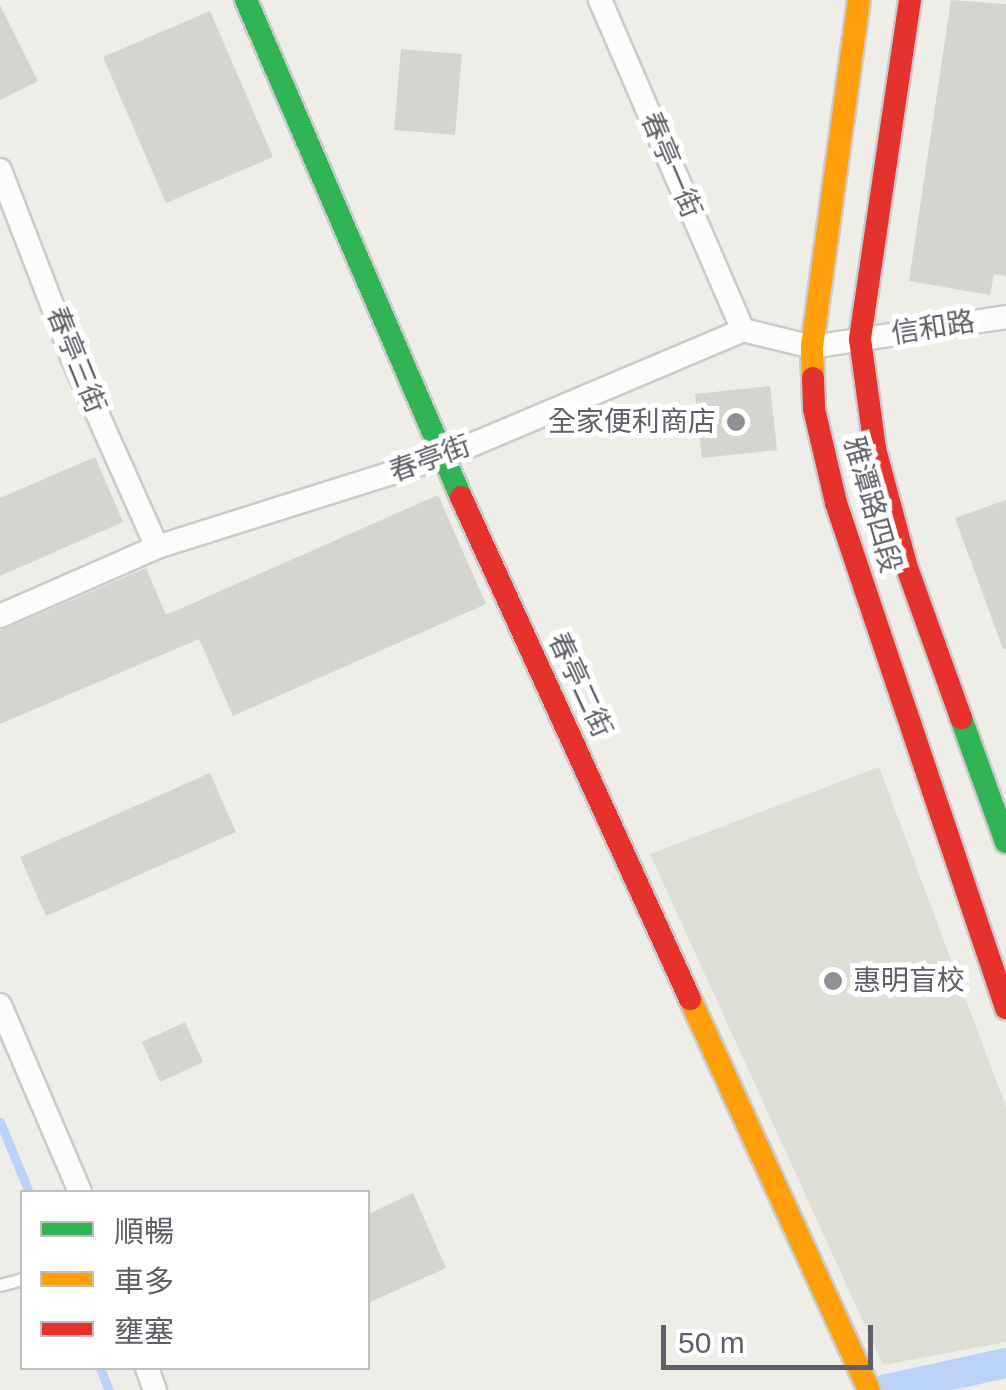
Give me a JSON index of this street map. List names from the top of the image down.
{
  "streets": {
    "street": [
      "春亭一街",
      "信和路",
      "春亭三街",
      "春亭街",
      "雅潭路四段",
      "春亭二街"
    ]
  },
  "crossings": [
    ["春亭一街", "春亭街"],
    ["信和路", "雅潭路四段"],
    ["春亭三街", "春亭街"],
    ["春亭街", "春亭二街"]
  ],
  "places": ["全家便利商店", "惠明盲校"],
  "legend": ["順暢", "車多", "壅塞"],
  "scale_bar": "50 m"
}
